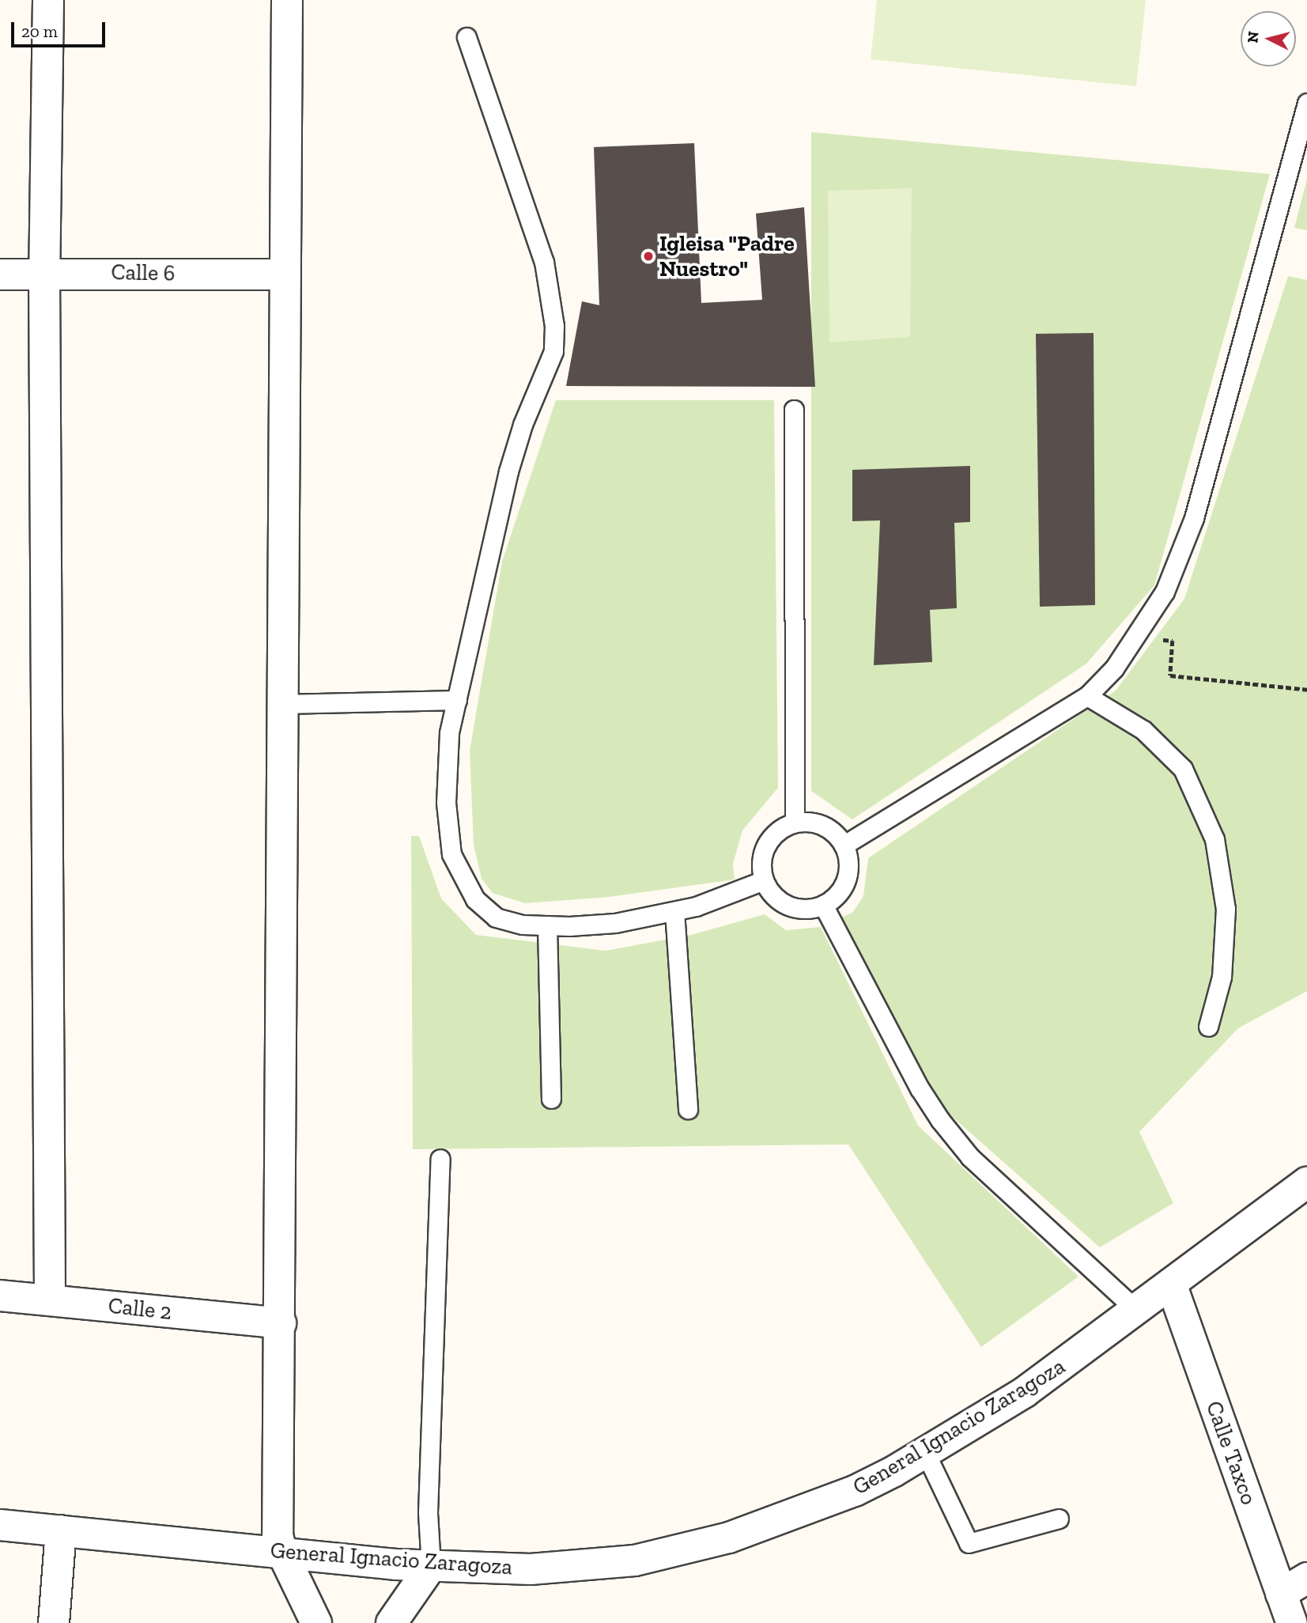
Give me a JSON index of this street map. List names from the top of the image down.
{
  "streets": {
    "street": [
      "Calle 6",
      "Calle 2",
      "General Ignacio Zaragoza",
      "Calle Taxco"
    ]
  },
  "crossings": [
    ["General Ignacio Zaragoza", "Calle Taxco"]
  ],
  "places": ["Igleisa \"Padre Nuestro\""],
  "scale_bar": "20 m",
  "north": "left"
}
